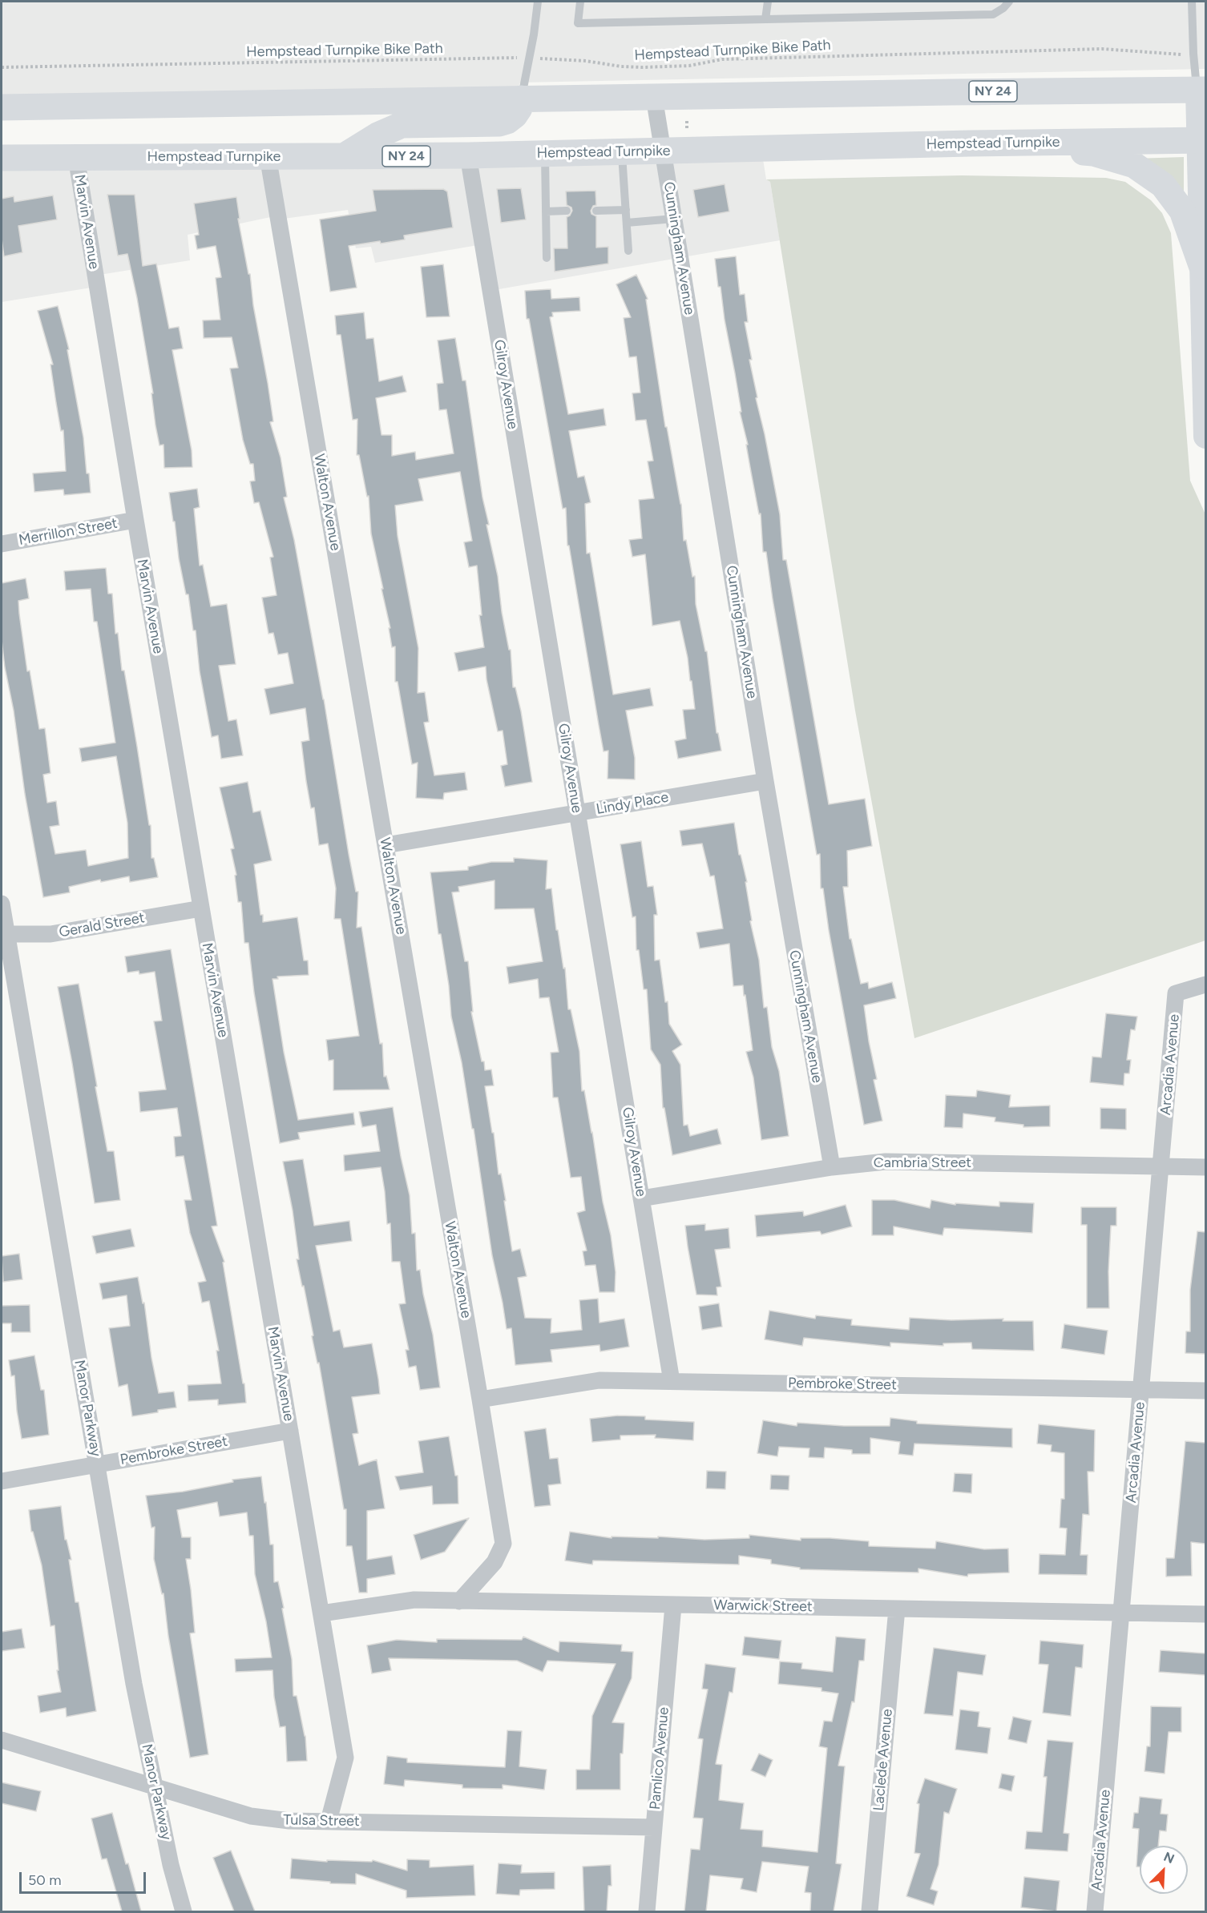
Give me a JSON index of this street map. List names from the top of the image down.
{
  "streets": {
    "main road": ["NY 24", "Hempstead Turnpike"],
    "street": [
      "Marvin Avenue",
      "Cunningham Avenue",
      "Gilroy Avenue",
      "Walton Avenue",
      "Merrillon Street",
      "Lindy Place",
      "Gerald Street",
      "Arcadia Avenue",
      "Cambria Street",
      "Pembroke Street",
      "Manor Parkway",
      "Warwick Street",
      "Pamlico Avenue",
      "Laclede Avenue",
      "Tulsa Street"
    ],
    "path": ["Hempstead Turnpike Bike Path"]
  },
  "crossings": [
    ["NY 24", "Cunningham Avenue"],
    ["Hempstead Turnpike", "Marvin Avenue"],
    ["Hempstead Turnpike", "Cunningham Avenue"],
    ["Hempstead Turnpike", "Gilroy Avenue"],
    ["Hempstead Turnpike", "Walton Avenue"],
    ["Marvin Avenue", "Merrillon Street"],
    ["Marvin Avenue", "Gerald Street"],
    ["Marvin Avenue", "Pembroke Street"],
    ["Marvin Avenue", "Warwick Street"],
    ["Marvin Avenue", "Tulsa Street"],
    ["Cunningham Avenue", "Lindy Place"],
    ["Cunningham Avenue", "Cambria Street"],
    ["Gilroy Avenue", "Lindy Place"],
    ["Gilroy Avenue", "Cambria Street"],
    ["Gilroy Avenue", "Pembroke Street"],
    ["Walton Avenue", "Lindy Place"],
    ["Walton Avenue", "Pembroke Street"],
    ["Walton Avenue", "Warwick Street"],
    ["Gerald Street", "Manor Parkway"],
    ["Arcadia Avenue", "Cambria Street"],
    ["Arcadia Avenue", "Pembroke Street"],
    ["Arcadia Avenue", "Warwick Street"],
    ["Pembroke Street", "Manor Parkway"],
    ["Manor Parkway", "Tulsa Street"],
    ["Warwick Street", "Pamlico Avenue"],
    ["Warwick Street", "Laclede Avenue"],
    ["Pamlico Avenue", "Tulsa Street"]
  ],
  "scale_bar": "50 m",
  "north": "top right"
}
